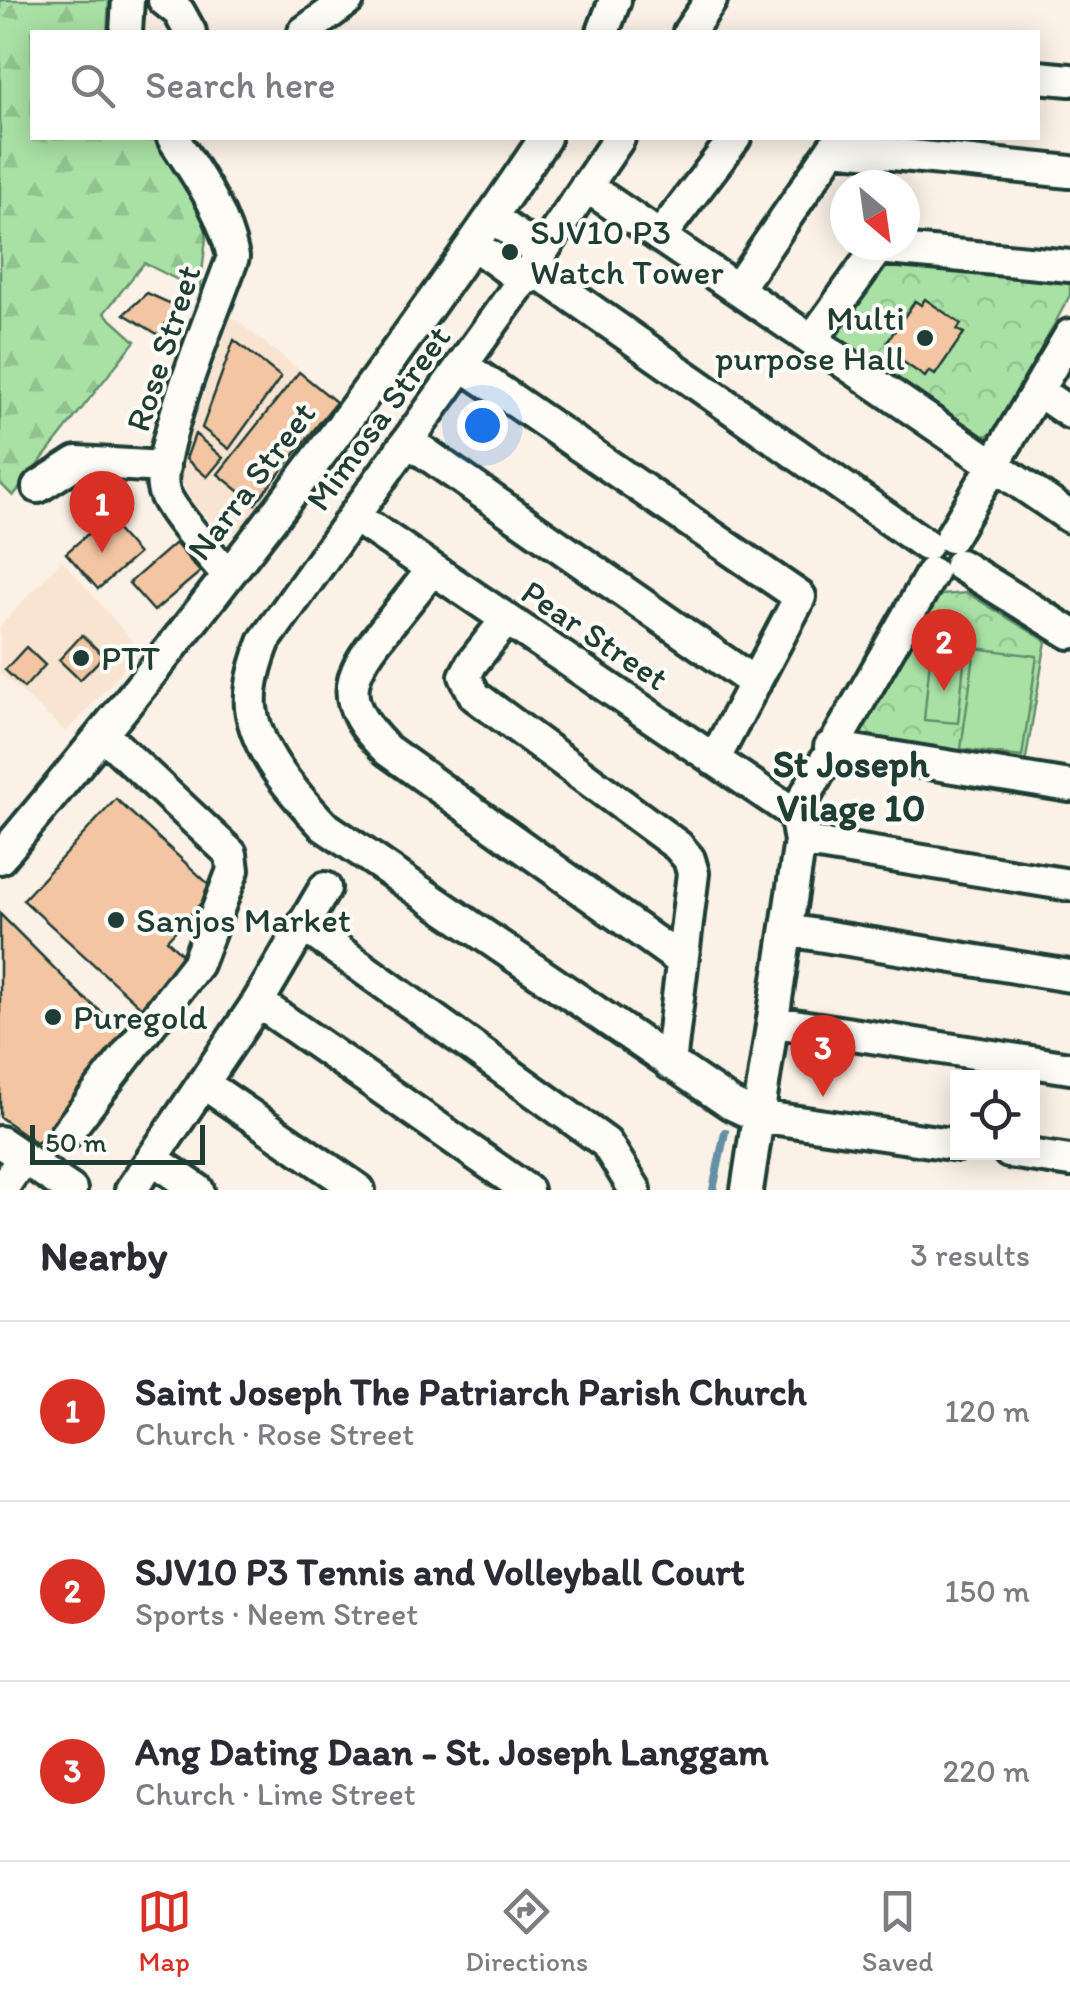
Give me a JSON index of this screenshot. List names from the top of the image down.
{
  "streets": {
    "street": [
      "Rose Street",
      "Mimosa Street",
      "Narra Street",
      "Pear Street"
    ]
  },
  "crossings": [
    ["Rose Street", "Narra Street"],
    ["Mimosa Street", "Pear Street"]
  ],
  "districts": ["St Joseph Vilage 10"],
  "places": [
    "SJV10 P3 Watch Tower",
    "Multi purpose Hall",
    "PTT",
    "Sanjos Market",
    "Puregold"
  ],
  "scale_bar": "50 m",
  "north": "bottom right",
  "page": {
    "search": "Search here",
    "pins": ["1", "2", "3"],
    "scale": "50 m",
    "heading": ["Nearby", "3 results"],
    "list": [
      {
        "mark": "1",
        "name": "Saint Joseph The Patriarch Parish Church",
        "note": "Church · Rose Street",
        "value": "120 m"
      },
      {
        "mark": "2",
        "name": "SJV10 P3 Tennis and Volleyball Court",
        "note": "Sports · Neem Street",
        "value": "150 m"
      },
      {
        "mark": "3",
        "name": "Ang Dating Daan - St. Joseph Langgam",
        "note": "Church · Lime Street",
        "value": "220 m"
      }
    ],
    "nav": ["Map", "Directions", "Saved"]
  }
}
